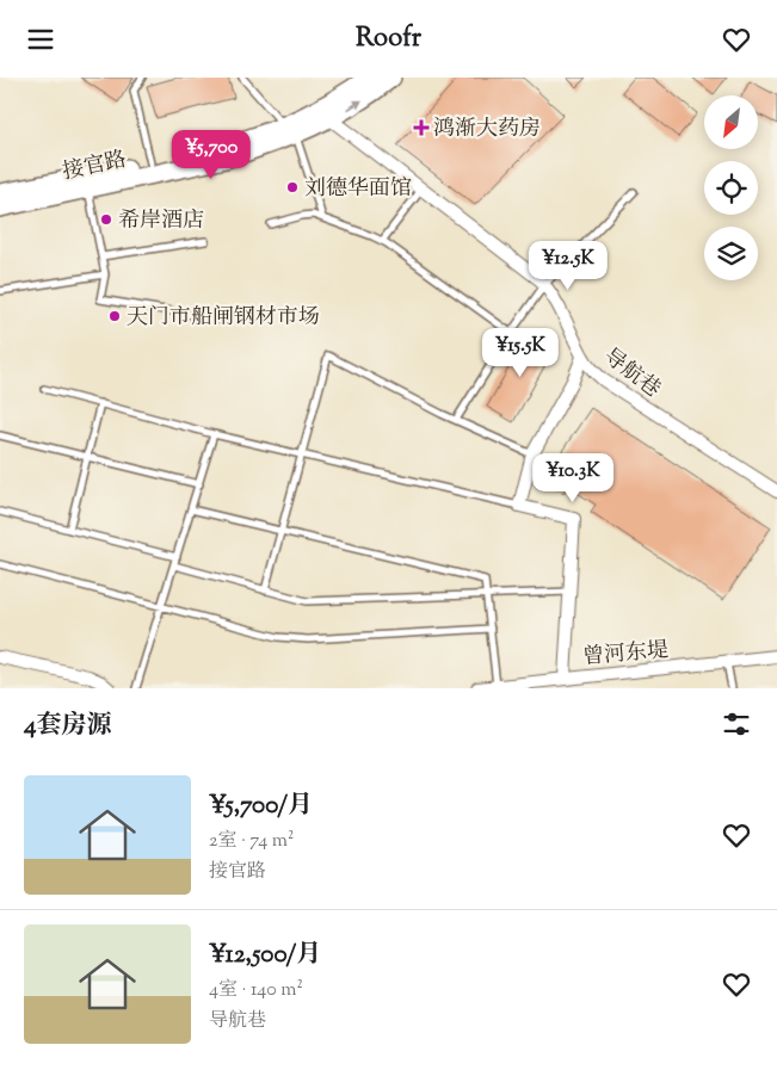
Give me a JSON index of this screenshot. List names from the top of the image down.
{
  "streets": {
    "main road": ["接官路"],
    "street": ["导航巷", "曾河东堤"]
  },
  "crossings": [
    ["接官路", "导航巷"]
  ],
  "places": {
    "health": ["鸿渐大药房"],
    "other": ["刘德华面馆", "希岸酒店", "天门市船闸钢材市场"]
  },
  "north": "bottom left",
  "page": {
    "header": "Roofr",
    "price": [
      "¥5,700",
      "¥12.5K",
      "¥15.5K",
      "¥10.3K"
    ],
    "heading": "4套房源",
    "list": [
      {
        "name": "¥5,700/月",
        "note": "2室 · 74 m² · 接官路"
      },
      {
        "name": "¥12,500/月",
        "note": "4室 · 140 m² · 导航巷"
      }
    ]
  }
}
